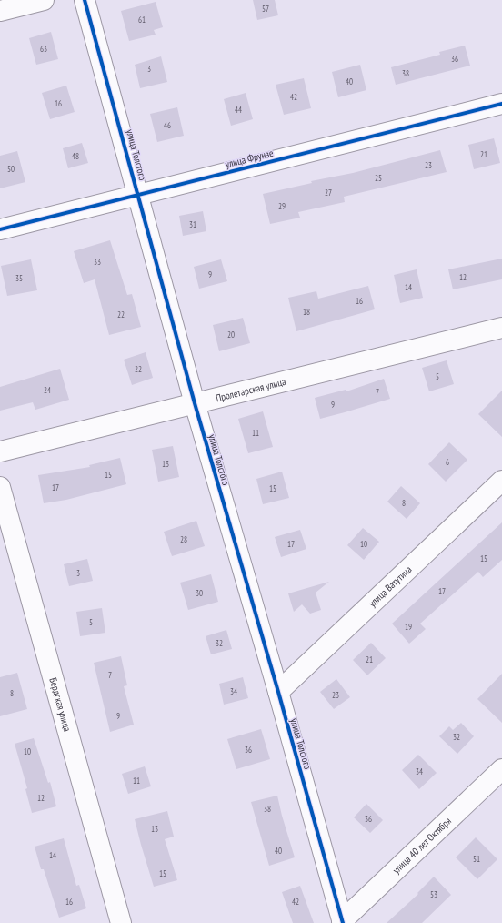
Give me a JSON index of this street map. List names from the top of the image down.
{
  "streets": {
    "street": [
      "улица Толстого",
      "улица Фрунзе",
      "Пролетарская улица",
      "улица Ватутина",
      "Бердская улица",
      "улица 40 лет Октября"
    ]
  },
  "crossings": [
    ["улица Толстого", "улица Фрунзе"],
    ["улица Толстого", "Пролетарская улица"],
    ["улица Толстого", "улица Ватутина"],
    ["улица Толстого", "улица 40 лет Октября"]
  ],
  "house_numbers": [
    "57",
    "61",
    "63",
    "36",
    "3",
    "38",
    "40",
    "42",
    "16",
    "44",
    "46",
    "21",
    "48",
    "23",
    "50",
    "25",
    "27",
    "29",
    "31",
    "33",
    "9",
    "12",
    "35",
    "14",
    "16",
    "18",
    "22",
    "20",
    "22",
    "5",
    "24",
    "7",
    "9",
    "11",
    "6",
    "13",
    "15",
    "17",
    "15",
    "8",
    "28",
    "17",
    "10",
    "15",
    "3",
    "17",
    "30",
    "5",
    "19",
    "32",
    "21",
    "7",
    "34",
    "8",
    "23",
    "9",
    "32",
    "36",
    "10",
    "34",
    "11",
    "12",
    "38",
    "36",
    "13",
    "40",
    "14",
    "51",
    "15",
    "53",
    "16",
    "42"
  ]
}
